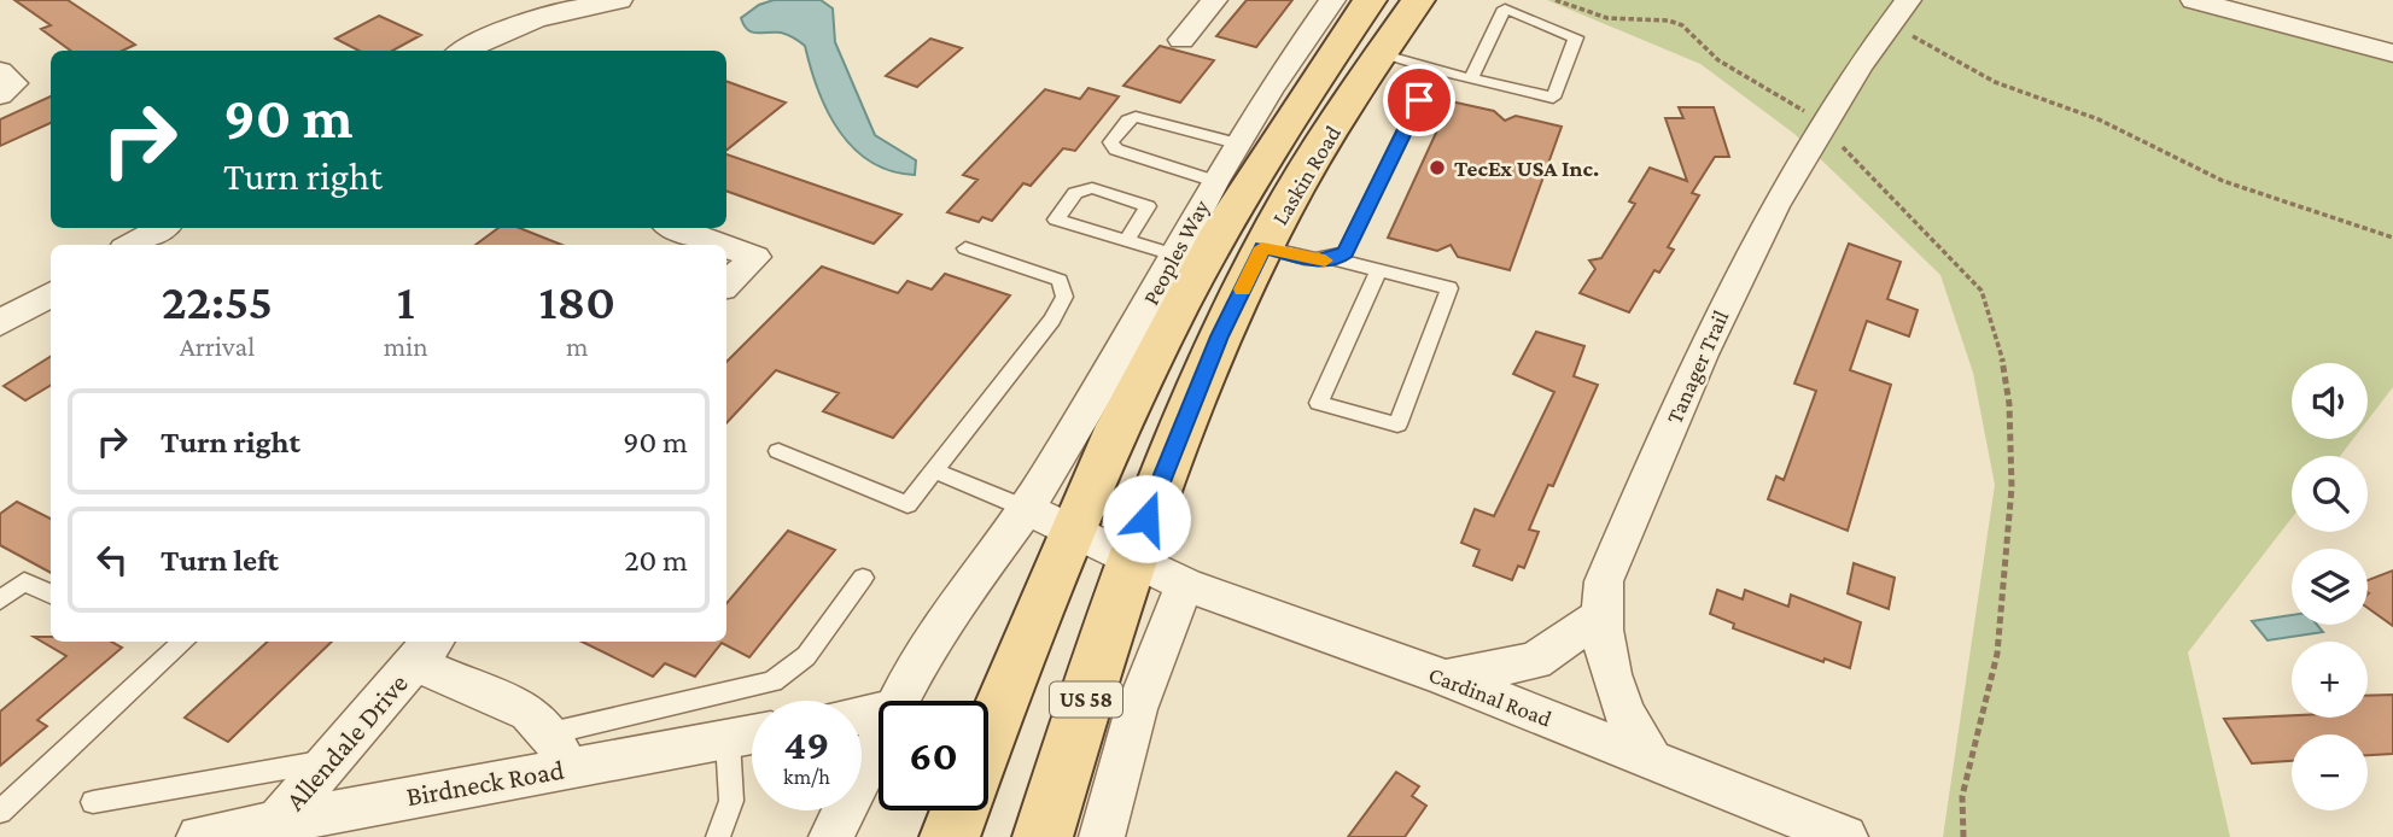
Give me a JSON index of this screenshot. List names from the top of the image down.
{
  "streets": {
    "main road": ["Laskin Road", "US 58"],
    "street": [
      "Peoples Way",
      "Tanager Trail",
      "Cardinal Road",
      "Allendale Drive",
      "Birdneck Road"
    ]
  },
  "crossings": [
    ["Laskin Road", "Peoples Way"],
    ["Laskin Road", "Cardinal Road"],
    ["Tanager Trail", "Cardinal Road"],
    ["Allendale Drive", "Birdneck Road"]
  ],
  "places": ["TecEx USA Inc."],
  "page": {
    "turn": ["90 m", "Turn right"],
    "eta": [
      "22:55",
      "Arrival",
      "1",
      "min",
      "180",
      "m"
    ],
    "map_buttons": ["+", "−"],
    "list": [
      {
        "name": "Turn right",
        "value": "90 m"
      },
      {
        "name": "Turn left",
        "value": "20 m"
      }
    ],
    "speed": "49 km/h",
    "limit": "60"
  }
}
